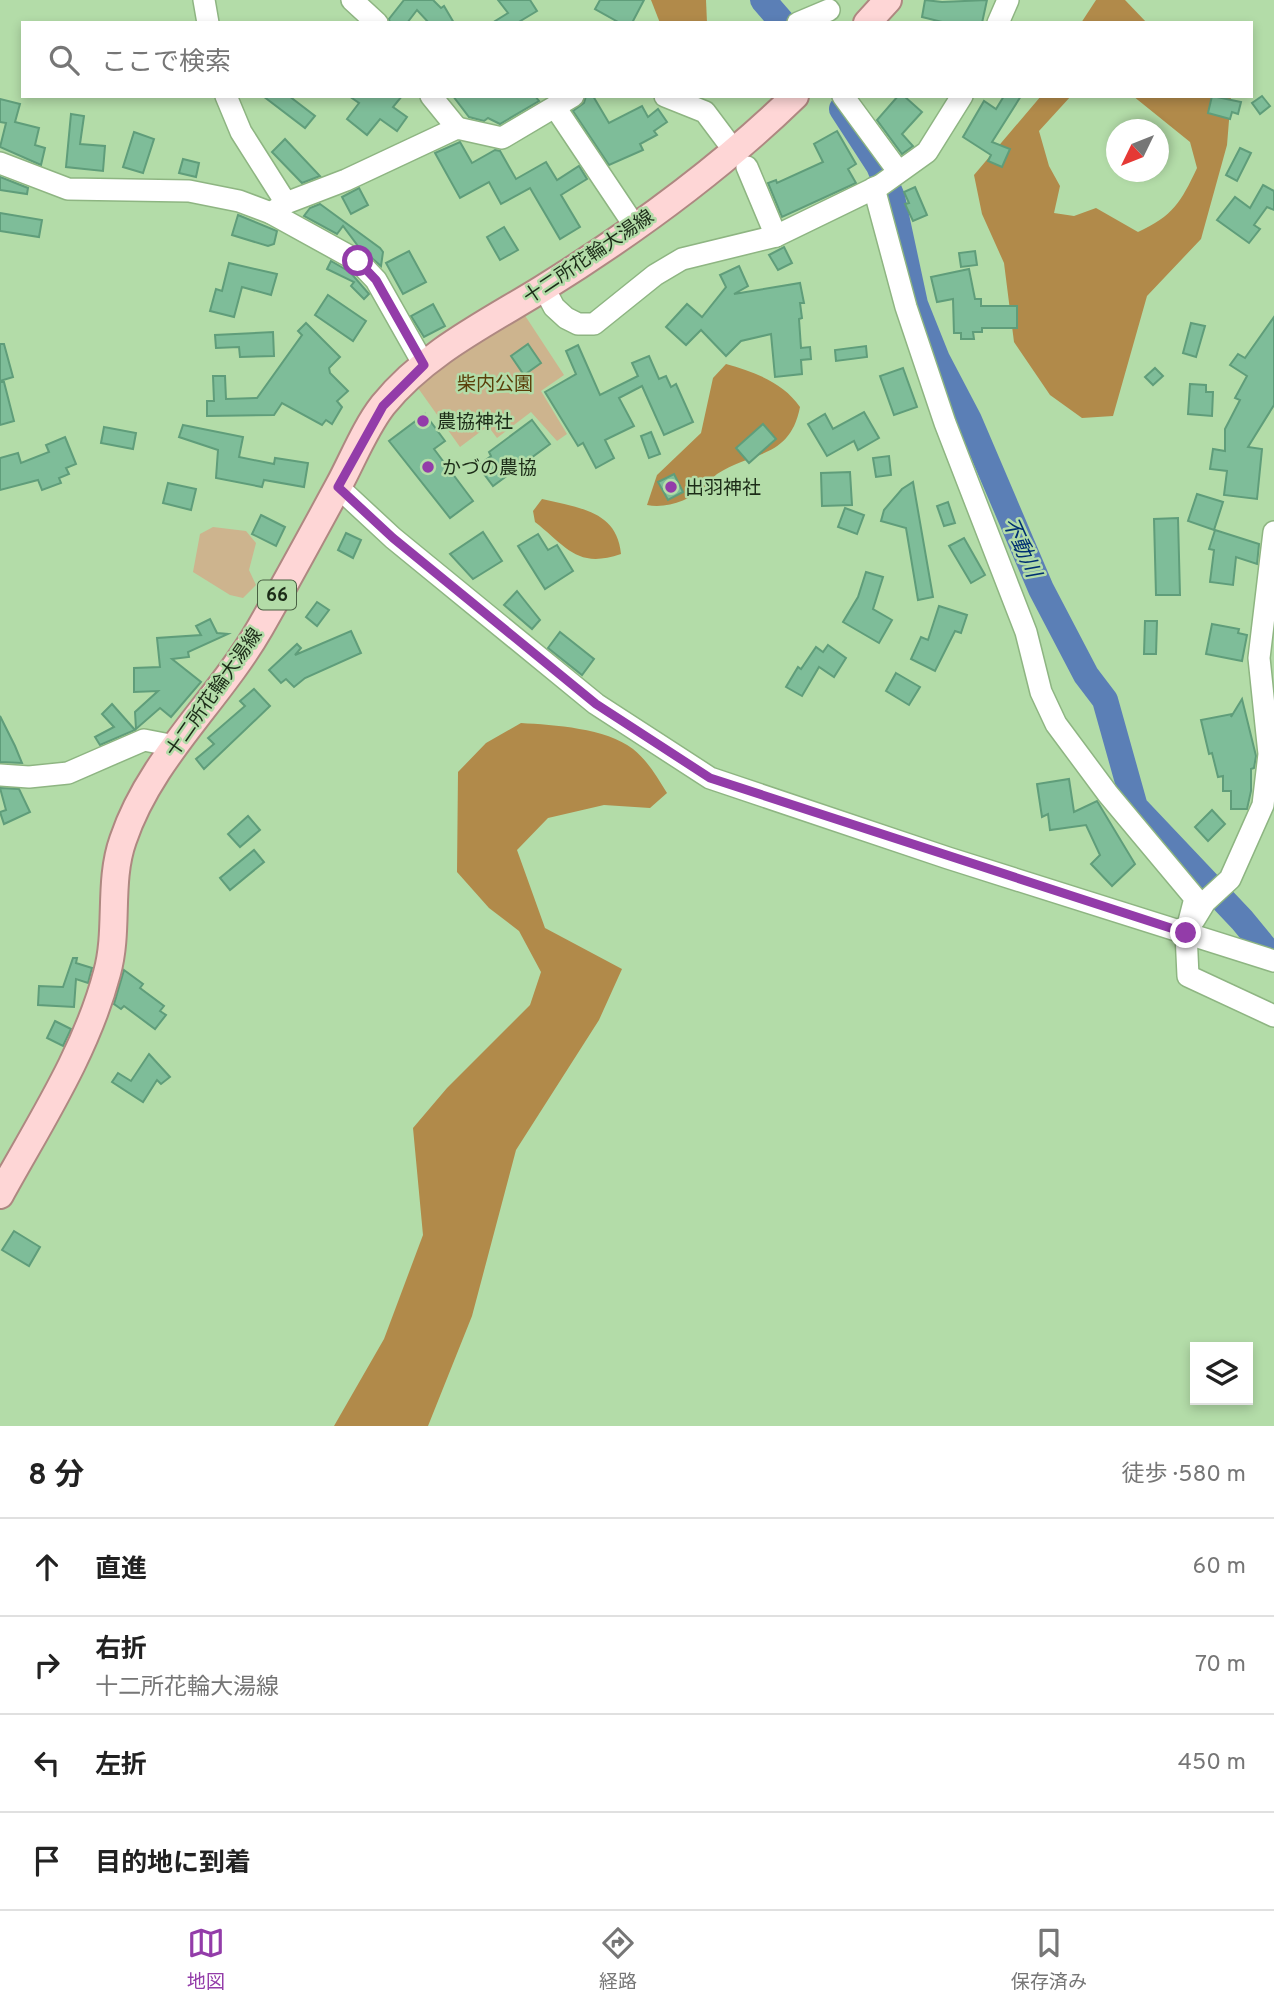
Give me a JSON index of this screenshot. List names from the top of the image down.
{
  "streets": {
    "main road": ["十二所花輪大湯線", "66"]
  },
  "water": ["不動川"],
  "parks": ["柴内公園"],
  "places": ["農協神社", "かづの農協", "出羽神社"],
  "north": "bottom left",
  "page": {
    "search": "ここで検索",
    "heading": ["8 分", "徒歩 · 580 m"],
    "list": [
      ["直進", "60 m"],
      ["右折", "十二所花輪大湯線", "70 m"],
      ["左折", "450 m"],
      "目的地に到着"
    ],
    "nav": ["地図", "経路", "保存済み"]
  }
}
